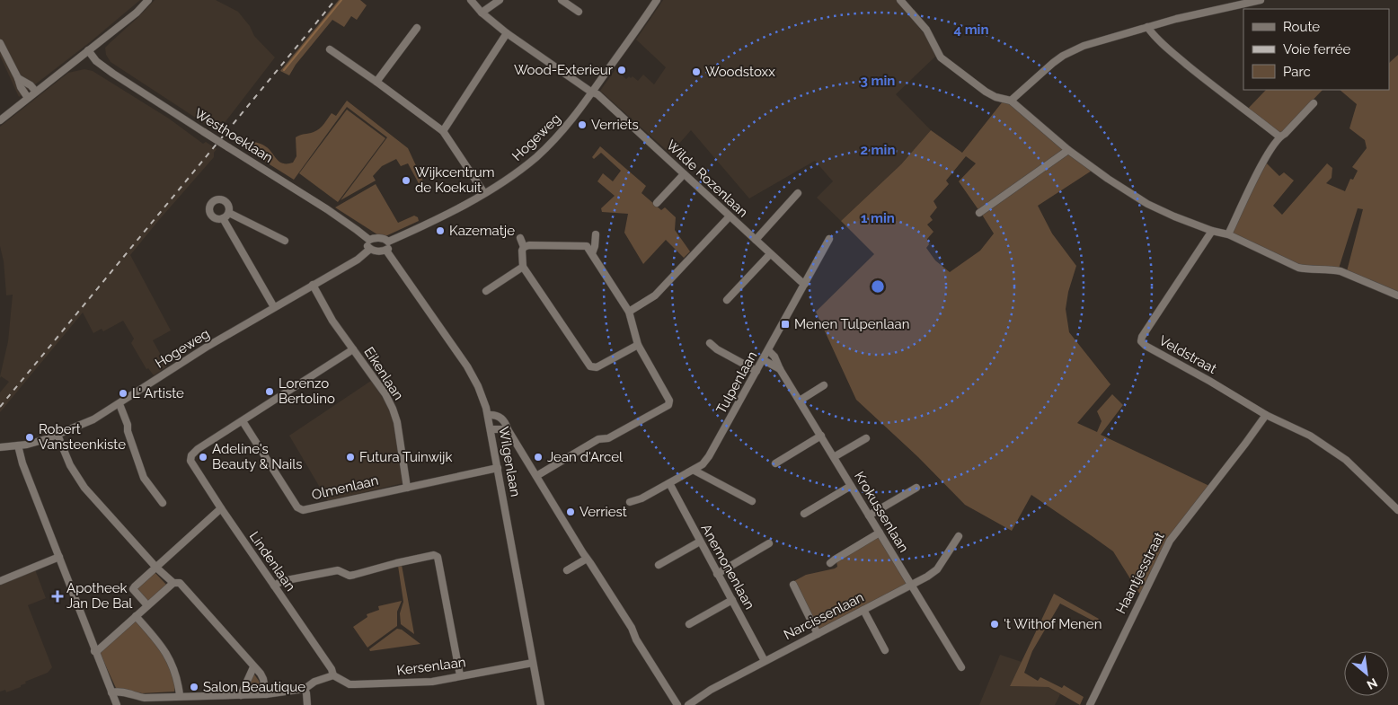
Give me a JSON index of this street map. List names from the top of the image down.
{
  "streets": {
    "street": [
      "Westhoeklaan",
      "Hogeweg",
      "Wilde Rozenlaan",
      "Veldstraat",
      "Eikenlaan",
      "Tulpenlaan",
      "Wilgenlaan",
      "Olmenlaan",
      "Krokussenlaan",
      "Lindenlaan",
      "Anemonenlaan",
      "Haantjesstraat",
      "Narcissenlaan",
      "Kersenlaan"
    ]
  },
  "crossings": [
    ["Hogeweg", "Wilde Rozenlaan"],
    ["Hogeweg", "Eikenlaan"],
    ["Wilde Rozenlaan", "Tulpenlaan"],
    ["Veldstraat", "Haantjesstraat"],
    ["Eikenlaan", "Olmenlaan"],
    ["Tulpenlaan", "Krokussenlaan"],
    ["Tulpenlaan", "Anemonenlaan"],
    ["Wilgenlaan", "Olmenlaan"],
    ["Wilgenlaan", "Kersenlaan"],
    ["Olmenlaan", "Lindenlaan"],
    ["Krokussenlaan", "Narcissenlaan"],
    ["Lindenlaan", "Kersenlaan"],
    ["Anemonenlaan", "Narcissenlaan"]
  ],
  "places": {
    "other": [
      "Wood-Exterieur",
      "Woodstoxx",
      "Verriets",
      "Wijkcentrum de Koekuit",
      "Kazematje",
      "Lorenzo Bertolino",
      "L' Artiste",
      "Robert Vansteenkiste",
      "Adeline's Beauty & Nails",
      "Futura Tuinwijk",
      "Jean d'Arcel",
      "Verriest",
      "'t Withof Menen",
      "Salon Beautique"
    ],
    "transit": ["Menen Tulpenlaan"],
    "health": ["Apotheek Jan De Bal"]
  },
  "legend": ["Route", "Voie ferrée", "Parc"],
  "north": "bottom right",
  "rings": [
    "4 min",
    "3 min",
    "2 min",
    "1 min"
  ]
}
